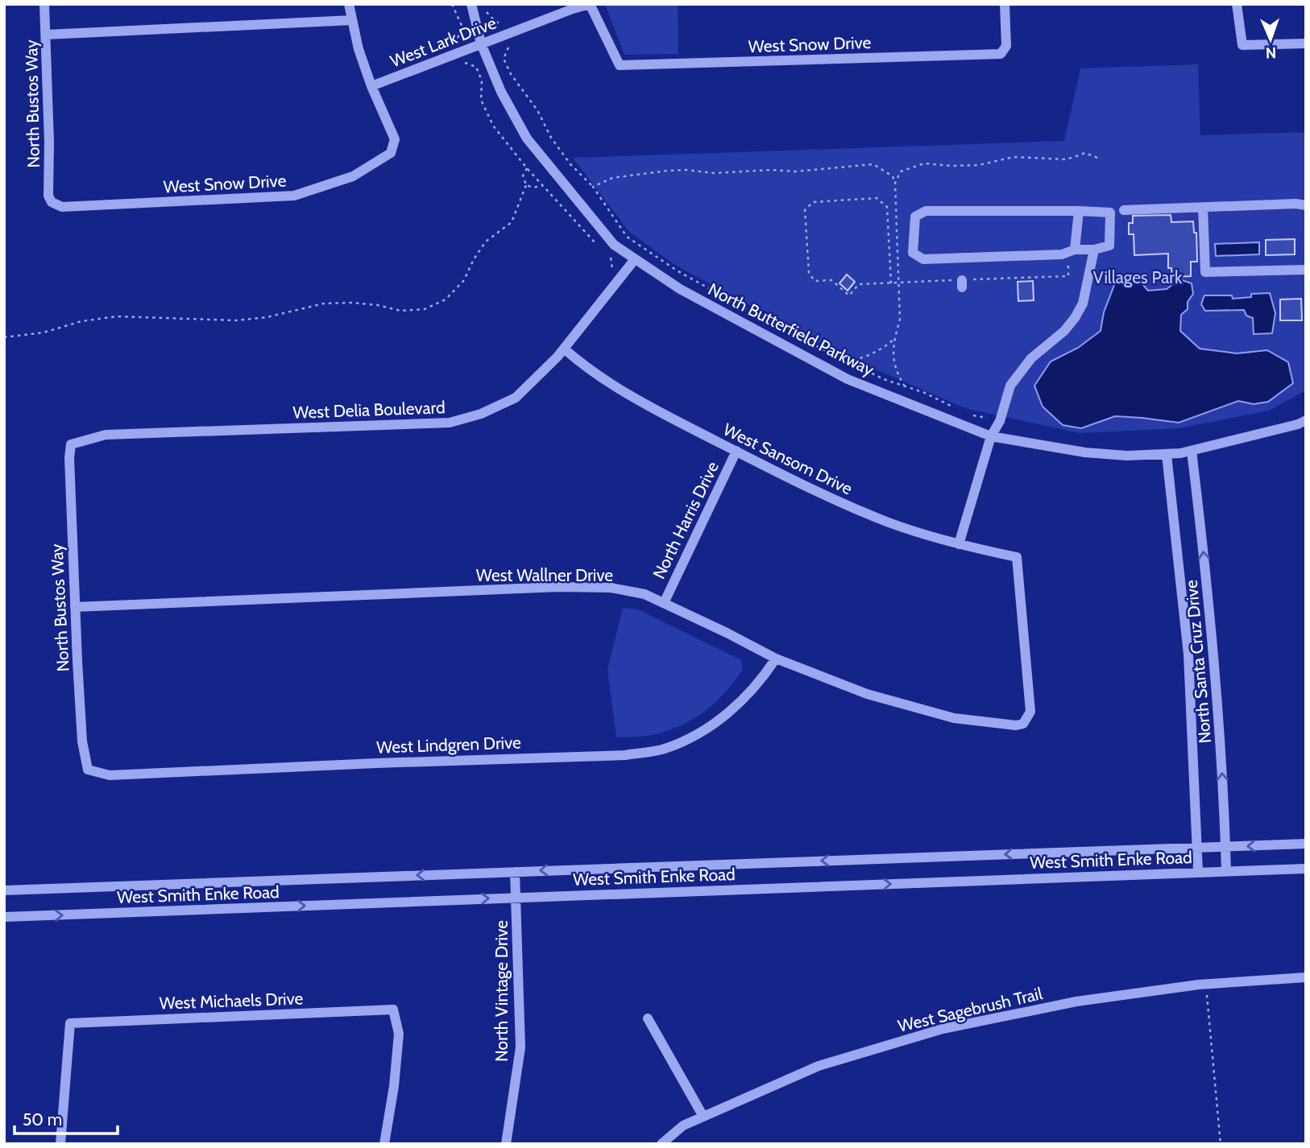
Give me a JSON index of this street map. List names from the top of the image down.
{
  "streets": {
    "street": [
      "West Lark Drive",
      "West Snow Drive",
      "North Bustos Way",
      "North Butterfield Parkway",
      "West Delia Boulevard",
      "West Sansom Drive",
      "North Harris Drive",
      "West Wallner Drive",
      "North Santa Cruz Drive",
      "West Lindgren Drive",
      "West Smith Enke Road",
      "North Vintage Drive",
      "West Michaels Drive",
      "West Sagebrush Trail"
    ]
  },
  "crossings": [
    ["West Lark Drive", "West Snow Drive"],
    ["West Lark Drive", "North Butterfield Parkway"],
    ["West Snow Drive", "North Bustos Way"],
    ["North Bustos Way", "West Delia Boulevard"],
    ["North Bustos Way", "West Wallner Drive"],
    ["North Bustos Way", "West Lindgren Drive"],
    ["North Butterfield Parkway", "West Delia Boulevard"],
    ["North Butterfield Parkway", "North Santa Cruz Drive"],
    ["West Delia Boulevard", "West Sansom Drive"],
    ["West Sansom Drive", "North Harris Drive"],
    ["West Sansom Drive", "West Wallner Drive"],
    ["North Harris Drive", "West Wallner Drive"],
    ["West Wallner Drive", "West Lindgren Drive"],
    ["North Santa Cruz Drive", "West Smith Enke Road"],
    ["West Smith Enke Road", "North Vintage Drive"]
  ],
  "parks": ["Villages Park"],
  "scale_bar": "50 m",
  "north": "bottom"
}
